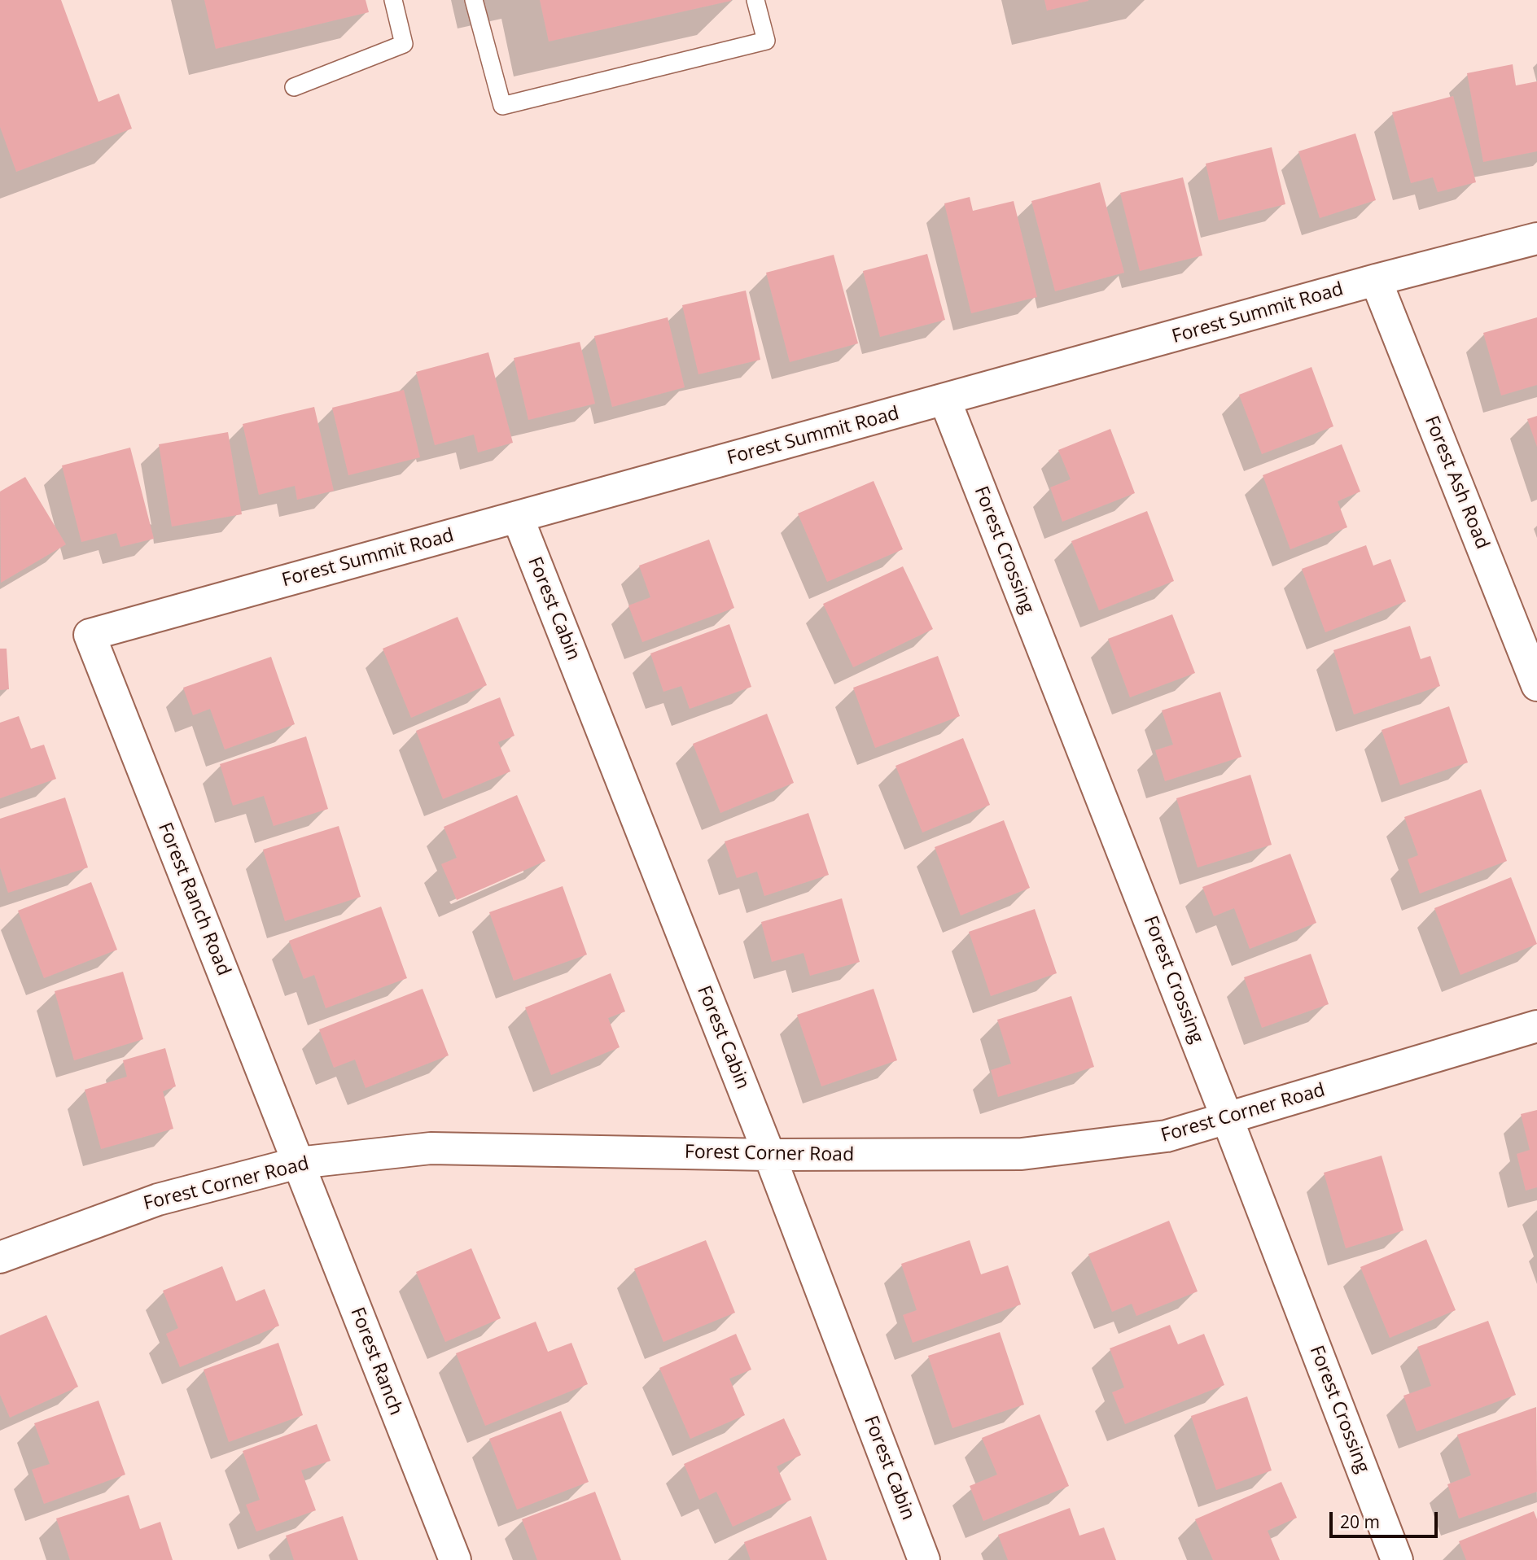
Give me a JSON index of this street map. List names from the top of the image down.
{
  "streets": {
    "street": [
      "Forest Summit Road",
      "Forest Ash Road",
      "Forest Crossing",
      "Forest Cabin",
      "Forest Ranch Road",
      "Forest Corner Road",
      "Forest Ranch"
    ]
  },
  "crossings": [
    ["Forest Summit Road", "Forest Ash Road"],
    ["Forest Summit Road", "Forest Crossing"],
    ["Forest Summit Road", "Forest Cabin"],
    ["Forest Summit Road", "Forest Ranch Road"],
    ["Forest Crossing", "Forest Corner Road"],
    ["Forest Cabin", "Forest Corner Road"],
    ["Forest Ranch Road", "Forest Corner Road"],
    ["Forest Ranch Road", "Forest Ranch"],
    ["Forest Corner Road", "Forest Ranch"]
  ],
  "scale_bar": "20 m"
}
